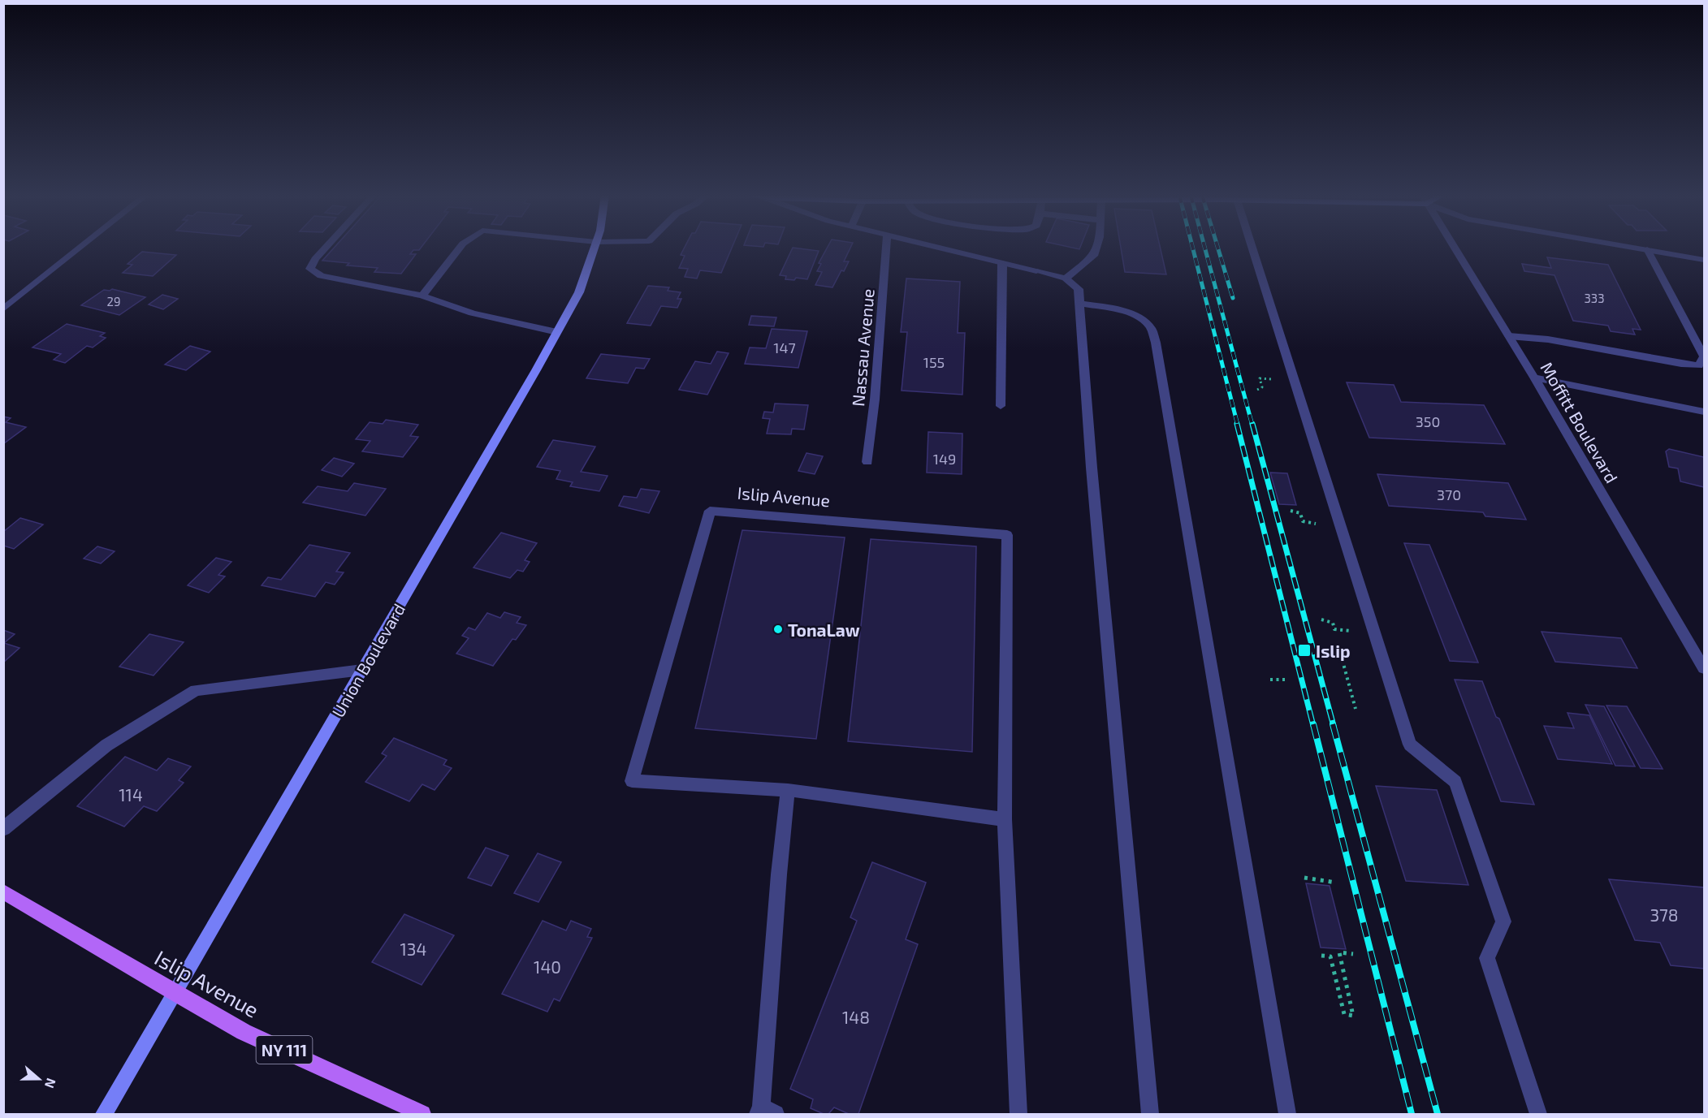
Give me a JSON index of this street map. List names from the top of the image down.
{
  "streets": {
    "main road": ["Islip Avenue", "Union Boulevard", "NY 111"],
    "street": ["Nassau Avenue", "Moffitt Boulevard"]
  },
  "crossings": [
    ["Islip Avenue", "Union Boulevard"]
  ],
  "places": {
    "other": ["TonaLaw"],
    "transit": ["Islip"]
  },
  "house_numbers": [
    "333",
    "29",
    "147",
    "155",
    "350",
    "149",
    "370",
    "114",
    "378",
    "134",
    "140",
    "148"
  ],
  "north": "right"
}
